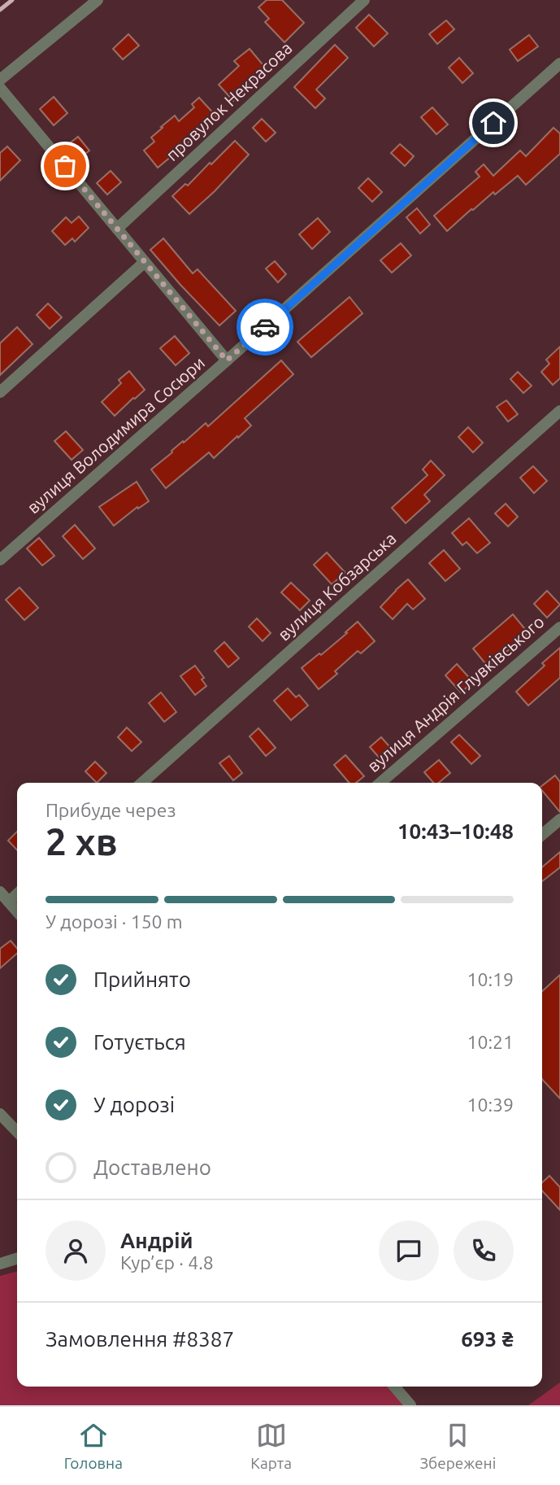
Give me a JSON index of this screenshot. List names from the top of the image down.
{
  "streets": {
    "street": [
      "провулок Некрасова",
      "вулиця Володимира Сосюри",
      "вулиця Кобзарська",
      "вулиця Андрія Глувківського"
    ]
  },
  "page": {
    "heading": ["2 хв", "Прибуде через", "10:43–10:48"],
    "panel": [
      "Андрій",
      "Кур’єр · 4.8",
      "Замовлення #8387",
      "693 ₴"
    ],
    "bar": "У дорозі · 150 m",
    "list": [
      ["Прийнято", "10:19"],
      ["Готується", "10:21"],
      ["У дорозі", "10:39"],
      "Доставлено"
    ],
    "tabs": ["Головна", "Карта", "Збережені"]
  }
}
